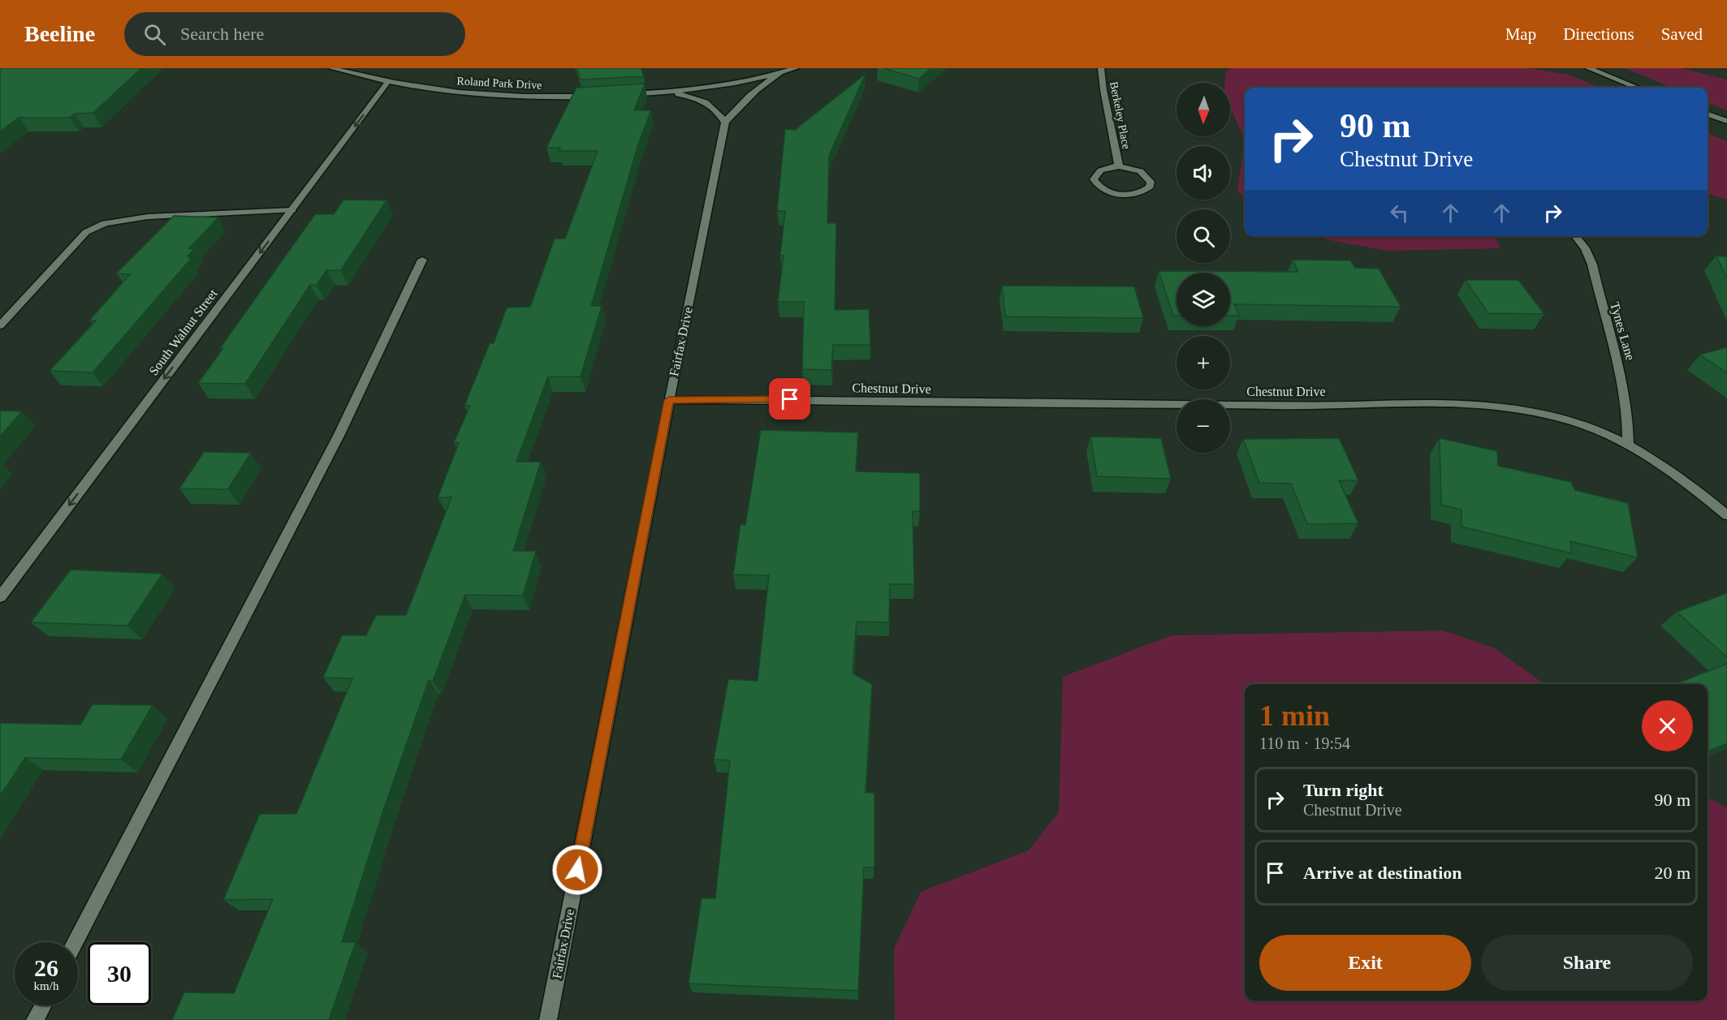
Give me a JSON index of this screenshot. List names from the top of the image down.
{
  "streets": {
    "street": [
      "Roland Park Drive",
      "Berkeley Place",
      "Tynes Lane",
      "South Walnut Street",
      "Fairfax Drive",
      "Chestnut Drive"
    ]
  },
  "crossings": [
    ["Roland Park Drive", "South Walnut Street"],
    ["Tynes Lane", "Chestnut Drive"],
    ["Fairfax Drive", "Chestnut Drive"]
  ],
  "one_way": ["South Walnut Street"],
  "north": "bottom",
  "page": {
    "header": "Beeline",
    "search": "Search here",
    "nav": ["Map", "Directions", "Saved"],
    "map_buttons": ["+", "−"],
    "turn": ["90 m", "Chestnut Drive"],
    "heading": ["1 min", "110 m · 19:54"],
    "list": [
      {
        "name": "Turn right",
        "note": "Chestnut Drive",
        "value": "90 m"
      },
      {
        "name": "Arrive at destination",
        "value": "20 m"
      }
    ],
    "buttons": ["Exit", "Share"],
    "speed": "26 km/h",
    "limit": "30"
  }
}
